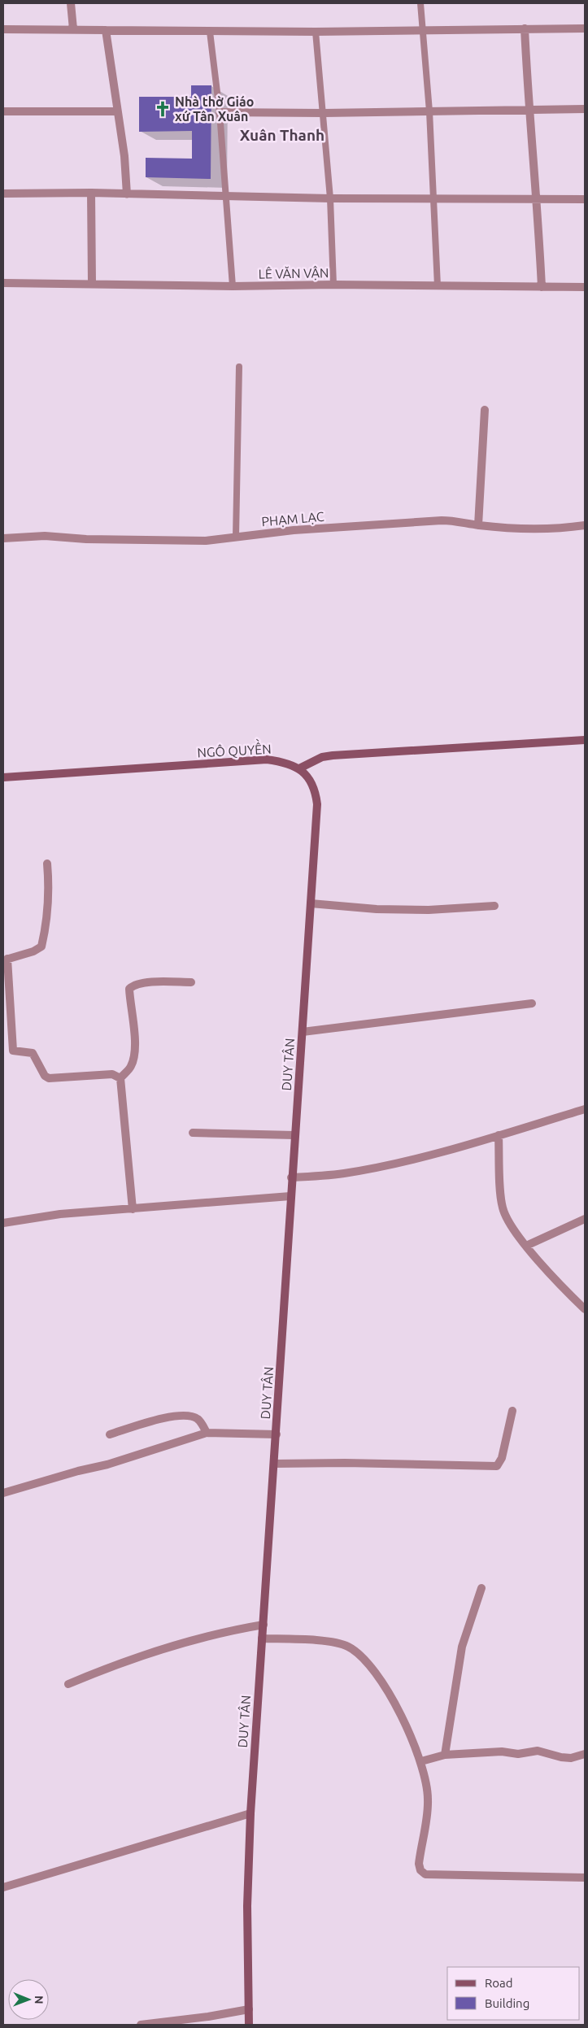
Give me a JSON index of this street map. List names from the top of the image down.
{
  "streets": {
    "street": [
      "LÊ VĂN VẬN",
      "PHẠM LẠC",
      "NGÔ QUYỀN",
      "DUY TÂN"
    ]
  },
  "crossings": [
    ["NGÔ QUYỀN", "DUY TÂN"]
  ],
  "districts": ["Xuân Thanh"],
  "places": {
    "church": ["Nhà thờ Giáo xứ Tân Xuân"]
  },
  "legend": ["Road", "Building"],
  "north": "right"
}
